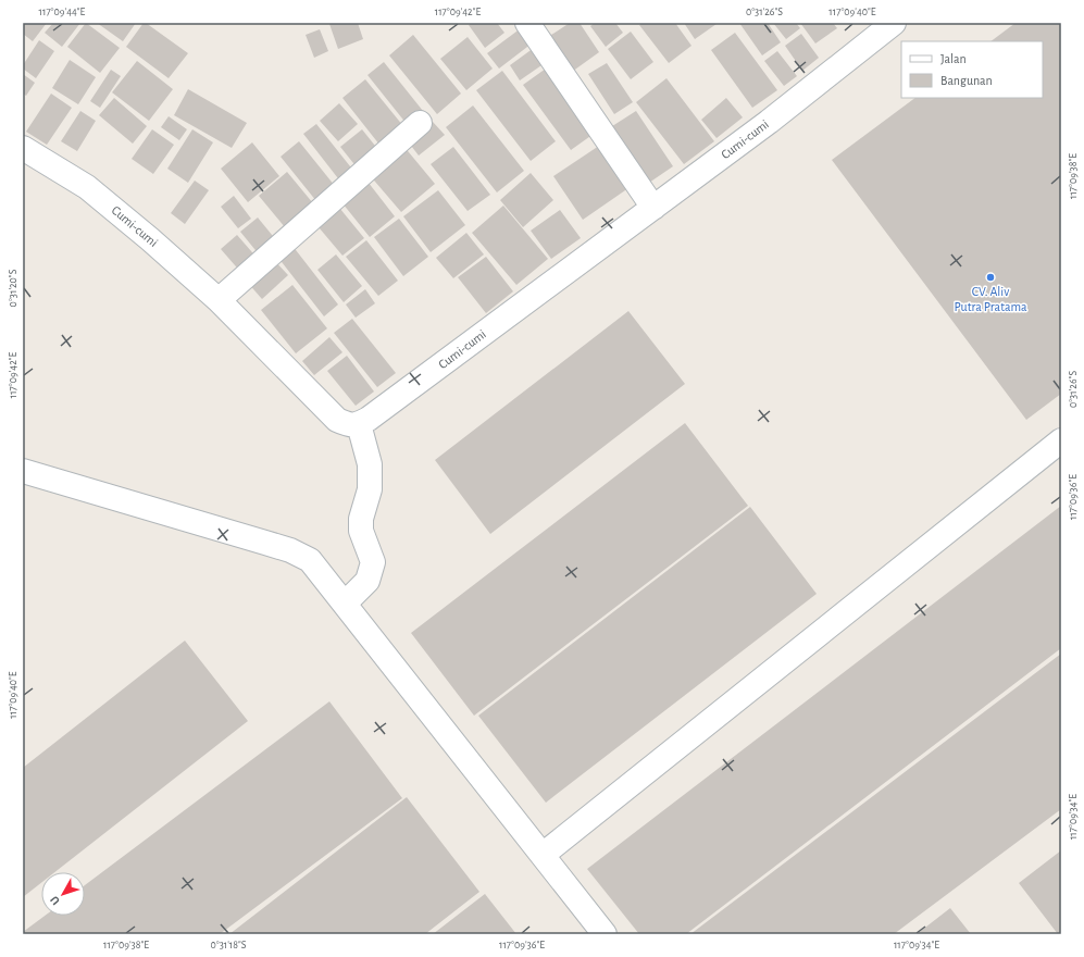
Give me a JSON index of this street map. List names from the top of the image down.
{
  "streets": {
    "street": ["Cumi-cumi"]
  },
  "places": ["CV. Aliv Putra Pratama"],
  "legend": ["Jalan", "Bangunan"],
  "north": "bottom left",
  "coordinates": [
    "117°09'44\"E",
    "117°09'42\"E",
    "0°31'26\"S",
    "117°09'40\"E",
    "117°09'38\"E",
    "0°31'20\"S",
    "117°09'36\"E",
    "117°09'34\"E",
    "0°31'18\"S"
  ]
}
